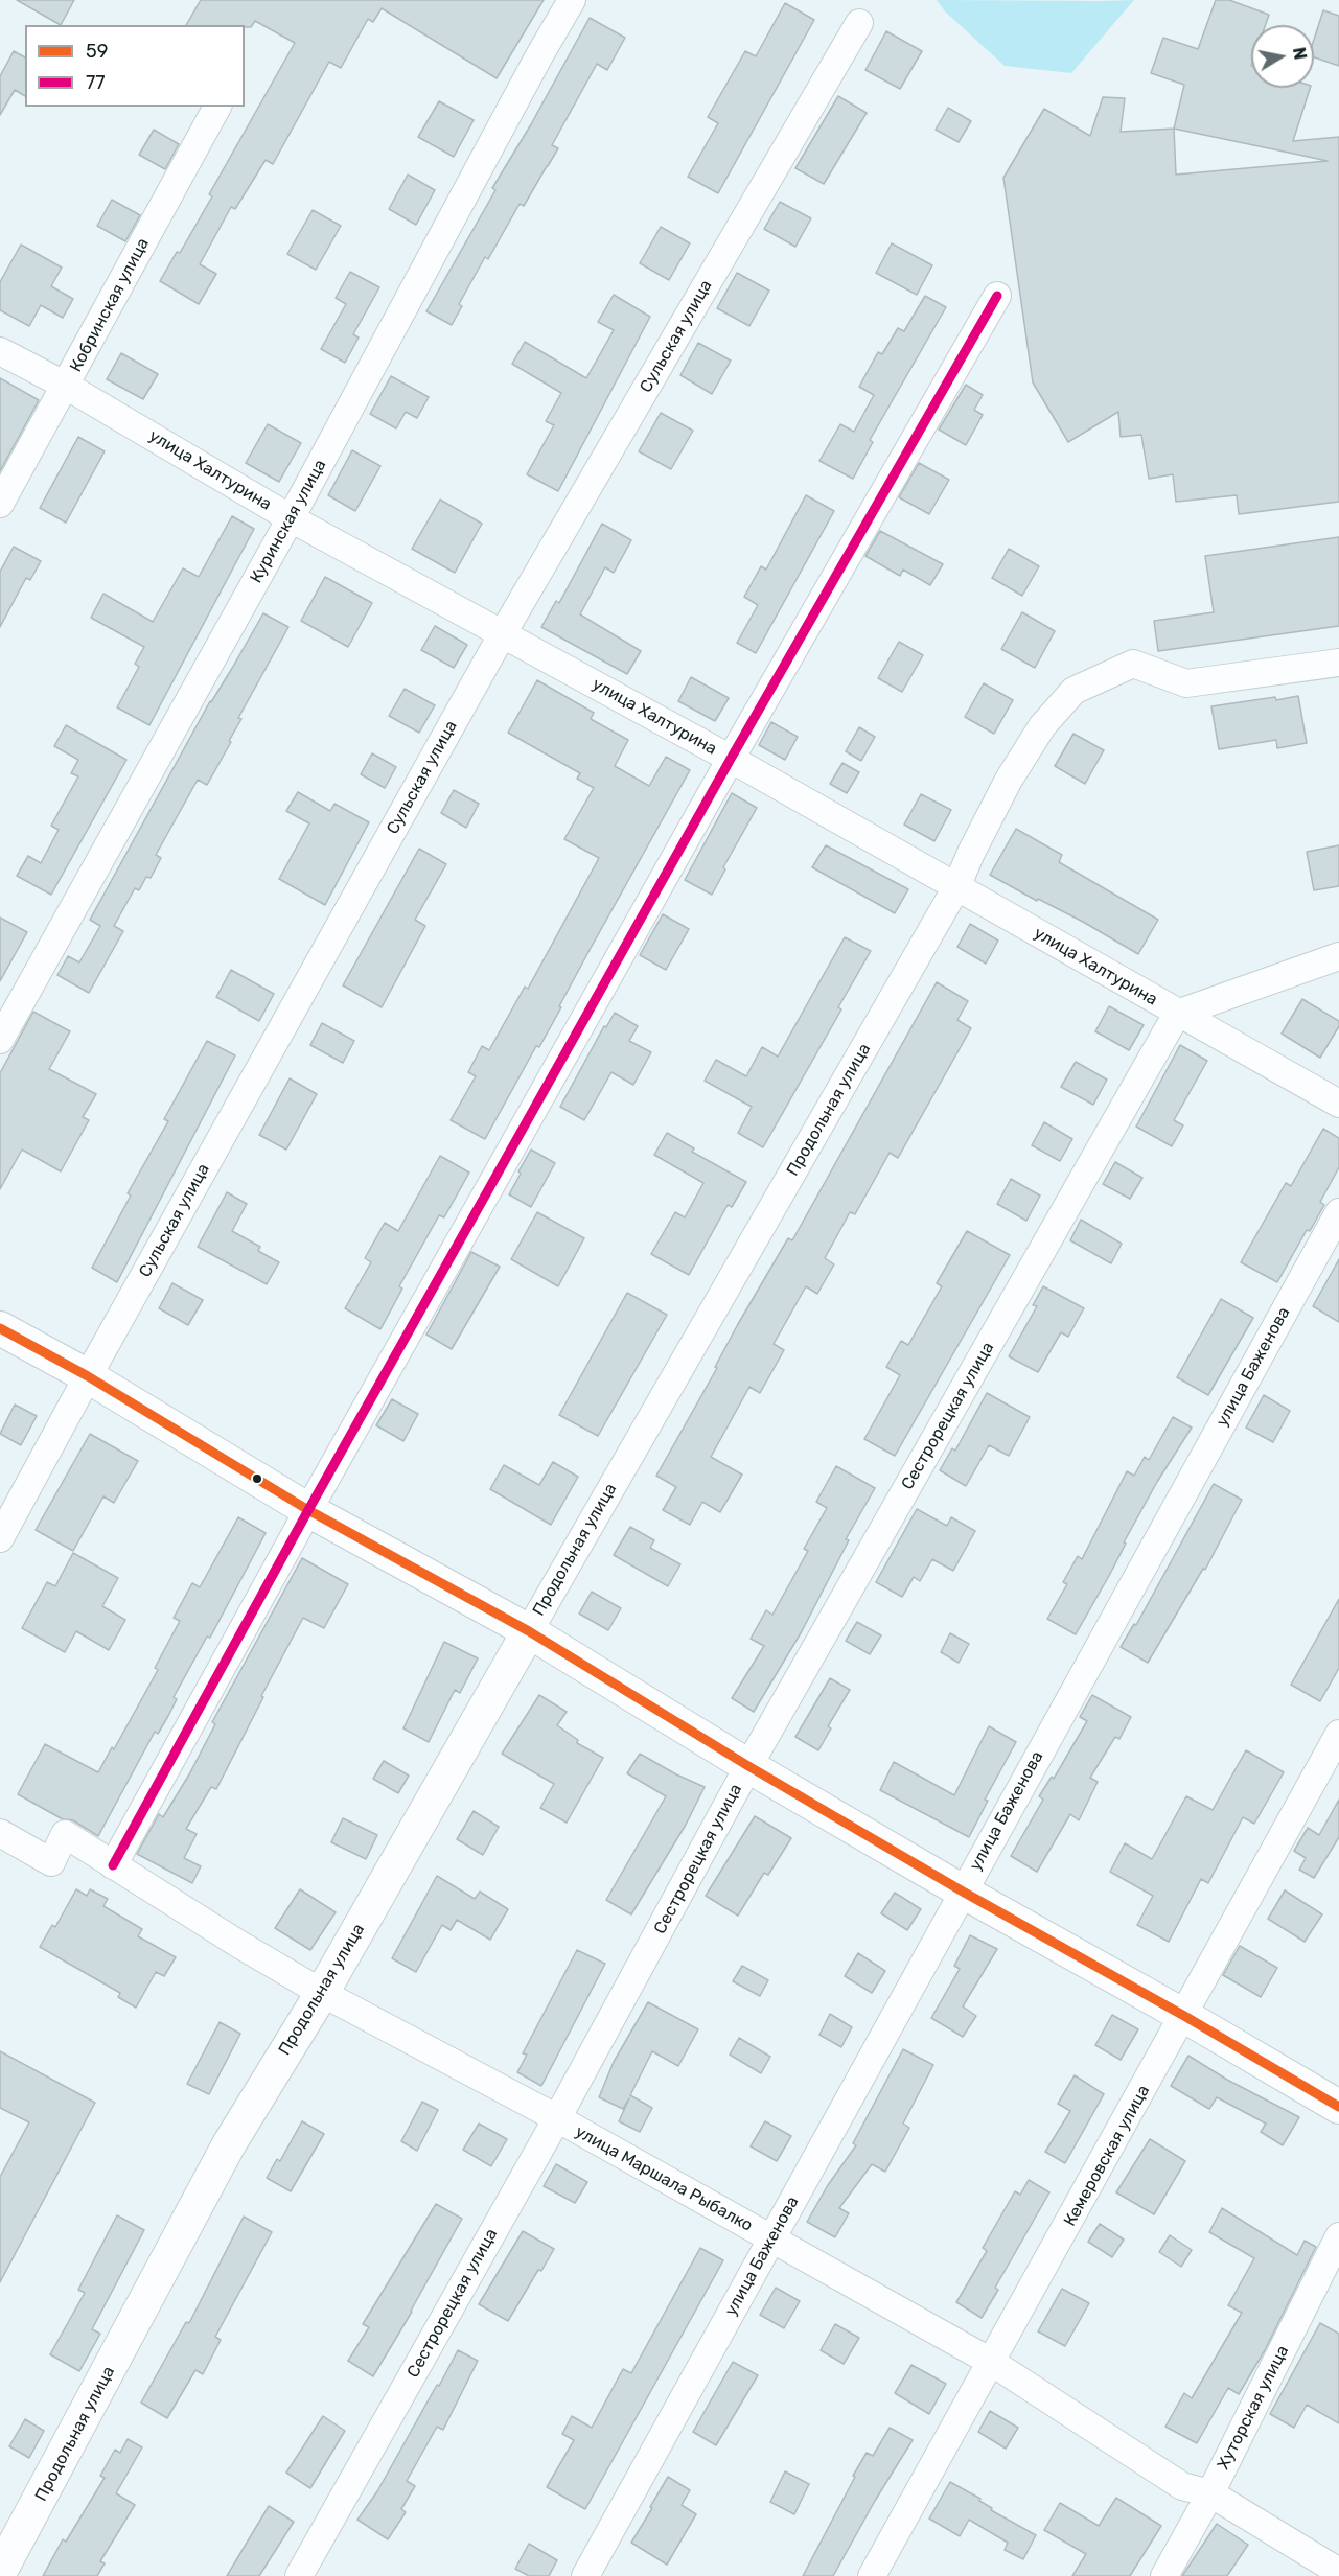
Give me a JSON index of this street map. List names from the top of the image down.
{
  "streets": {
    "main road": ["Продольная улица"],
    "street": [
      "Кобринская улица",
      "Сульская улица",
      "улица Халтурина",
      "Куринская улица",
      "улица Баженова",
      "Сестрорецкая улица",
      "Кемеровская улица",
      "улица Маршала Рыбалко",
      "Хуторская улица"
    ]
  },
  "crossings": [
    ["Кобринская улица", "улица Халтурина"],
    ["Сульская улица", "улица Халтурина"],
    ["улица Халтурина", "Куринская улица"],
    ["улица Халтурина", "Продольная улица"],
    ["улица Халтурина", "Сестрорецкая улица"],
    ["Продольная улица", "улица Маршала Рыбалко"],
    ["улица Баженова", "улица Маршала Рыбалко"],
    ["Сестрорецкая улица", "улица Маршала Рыбалко"],
    ["Кемеровская улица", "улица Маршала Рыбалко"],
    ["улица Маршала Рыбалко", "Хуторская улица"]
  ],
  "lines": ["transit line 77", "transit line 59"],
  "legend": ["59", "77"],
  "north": "right"
}
